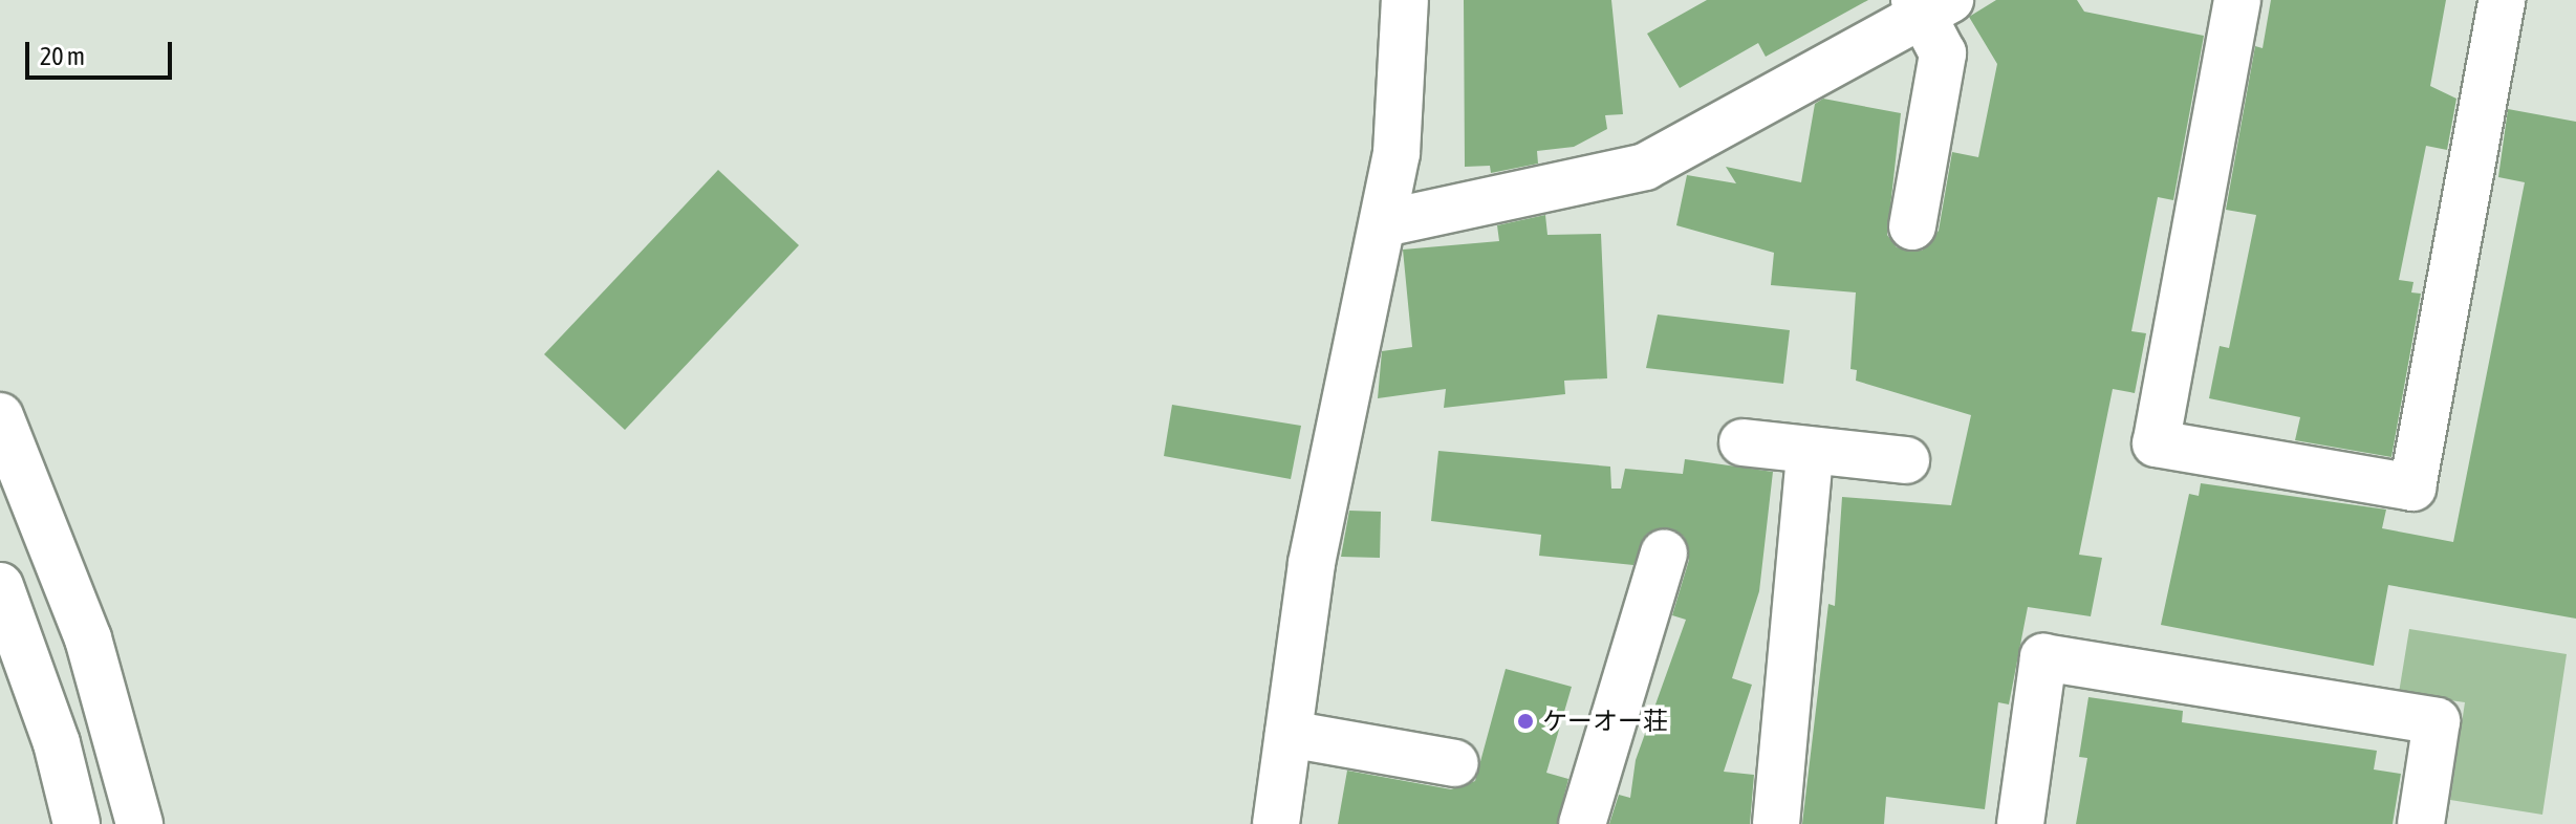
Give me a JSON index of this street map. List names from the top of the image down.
{
  "places": ["ケーオー荘"],
  "scale_bar": "20 m"
}
